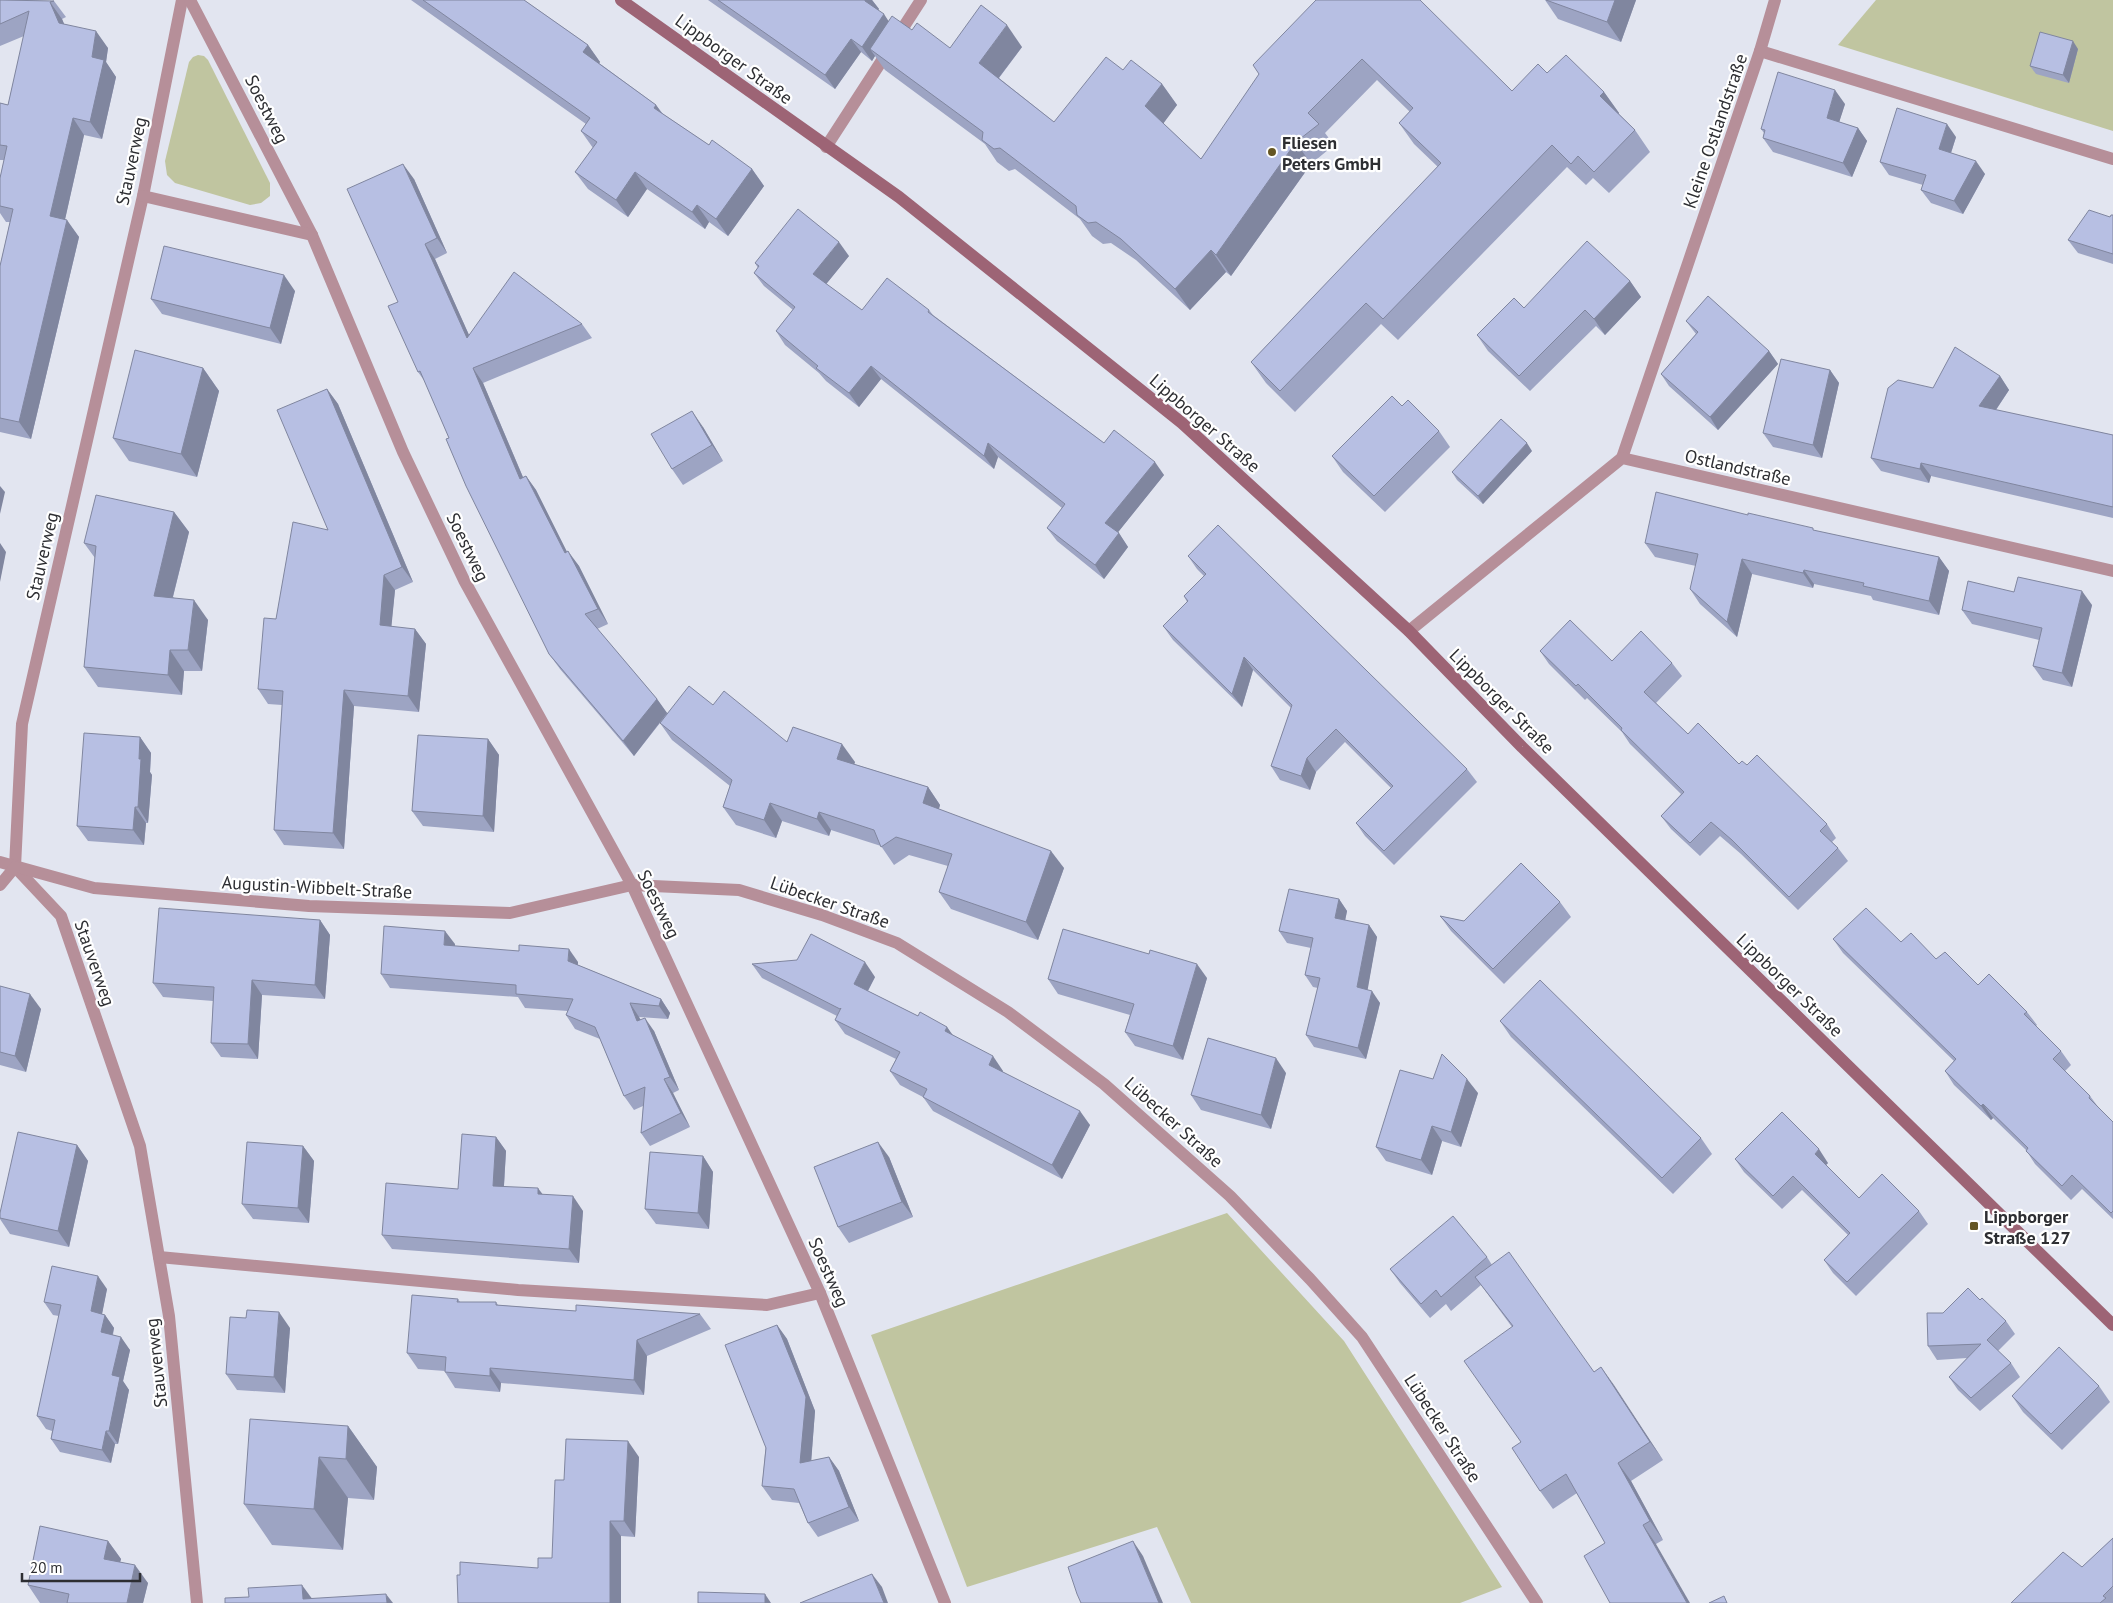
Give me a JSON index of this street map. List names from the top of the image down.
{
  "streets": {
    "main road": ["Lippborger Straße"],
    "street": [
      "Soestweg",
      "Kleine Ostlandstraße",
      "Stauverweg",
      "Ostlandstraße",
      "Augustin-Wibbelt-Straße",
      "Lübecker Straße"
    ]
  },
  "crossings": [
    ["Soestweg", "Augustin-Wibbelt-Straße"],
    ["Soestweg", "Lübecker Straße"],
    ["Kleine Ostlandstraße", "Ostlandstraße"],
    ["Stauverweg", "Augustin-Wibbelt-Straße"],
    ["Augustin-Wibbelt-Straße", "Lübecker Straße"]
  ],
  "places": {
    "other": ["Fliesen Peters GmbH"],
    "transit": ["Lippborger Straße 127"]
  },
  "scale_bar": "20 m"
}
